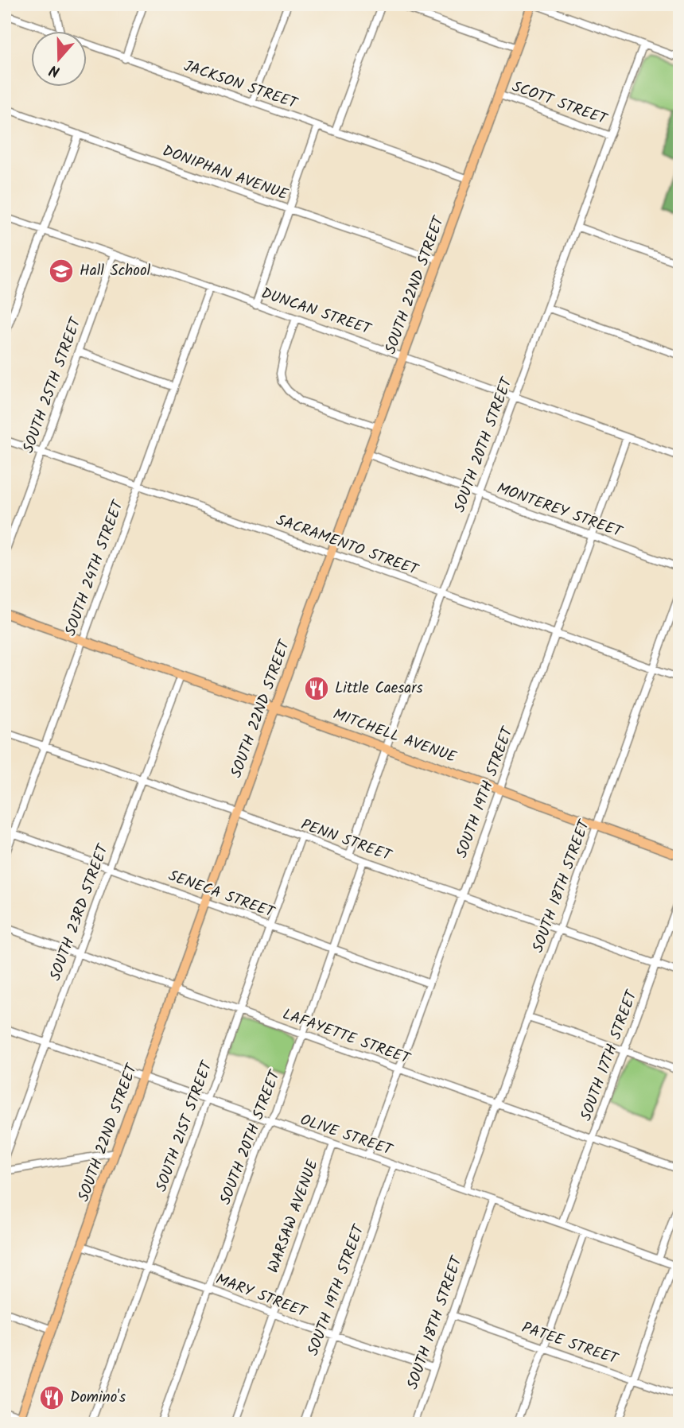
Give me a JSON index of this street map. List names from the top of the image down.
{
  "streets": {
    "main road": ["SOUTH 22ND STREET", "MITCHELL AVENUE"],
    "street": [
      "JACKSON STREET",
      "SCOTT STREET",
      "DONIPHAN AVENUE",
      "DUNCAN STREET",
      "SOUTH 25TH STREET",
      "SOUTH 20TH STREET",
      "MONTEREY STREET",
      "SACRAMENTO STREET",
      "SOUTH 24TH STREET",
      "SOUTH 19TH STREET",
      "PENN STREET",
      "SOUTH 18TH STREET",
      "SENECA STREET",
      "SOUTH 23RD STREET",
      "LAFAYETTE STREET",
      "SOUTH 17TH STREET",
      "SOUTH 21ST STREET",
      "OLIVE STREET",
      "WARSAW AVENUE",
      "MARY STREET",
      "PATEE STREET"
    ]
  },
  "crossings": [
    ["JACKSON STREET", "SOUTH 22ND STREET"],
    ["SCOTT STREET", "SOUTH 22ND STREET"],
    ["SCOTT STREET", "SOUTH 20TH STREET"],
    ["DONIPHAN AVENUE", "SOUTH 22ND STREET"],
    ["SOUTH 22ND STREET", "DUNCAN STREET"],
    ["SOUTH 22ND STREET", "MONTEREY STREET"],
    ["SOUTH 22ND STREET", "SACRAMENTO STREET"],
    ["SOUTH 22ND STREET", "MITCHELL AVENUE"],
    ["SOUTH 22ND STREET", "PENN STREET"],
    ["SOUTH 22ND STREET", "SENECA STREET"],
    ["SOUTH 22ND STREET", "LAFAYETTE STREET"],
    ["SOUTH 22ND STREET", "OLIVE STREET"],
    ["SOUTH 22ND STREET", "MARY STREET"],
    ["DUNCAN STREET", "SOUTH 25TH STREET"],
    ["DUNCAN STREET", "SOUTH 20TH STREET"],
    ["DUNCAN STREET", "SOUTH 24TH STREET"],
    ["DUNCAN STREET", "SOUTH 19TH STREET"],
    ["SOUTH 25TH STREET", "SACRAMENTO STREET"],
    ["SOUTH 20TH STREET", "MONTEREY STREET"],
    ["SOUTH 20TH STREET", "SACRAMENTO STREET"],
    ["SOUTH 20TH STREET", "MITCHELL AVENUE"],
    ["SOUTH 20TH STREET", "PENN STREET"],
    ["SOUTH 20TH STREET", "SENECA STREET"],
    ["SOUTH 20TH STREET", "LAFAYETTE STREET"],
    ["SOUTH 20TH STREET", "OLIVE STREET"],
    ["SOUTH 20TH STREET", "MARY STREET"],
    ["MONTEREY STREET", "SOUTH 19TH STREET"],
    ["SACRAMENTO STREET", "SOUTH 24TH STREET"],
    ["SACRAMENTO STREET", "SOUTH 19TH STREET"],
    ["SACRAMENTO STREET", "SOUTH 18TH STREET"],
    ["SOUTH 24TH STREET", "MITCHELL AVENUE"],
    ["SOUTH 24TH STREET", "PENN STREET"],
    ["SOUTH 24TH STREET", "SENECA STREET"],
    ["MITCHELL AVENUE", "SOUTH 19TH STREET"],
    ["MITCHELL AVENUE", "SOUTH 18TH STREET"],
    ["MITCHELL AVENUE", "SOUTH 23RD STREET"],
    ["SOUTH 19TH STREET", "PENN STREET"],
    ["SOUTH 19TH STREET", "SENECA STREET"],
    ["SOUTH 19TH STREET", "LAFAYETTE STREET"],
    ["SOUTH 19TH STREET", "OLIVE STREET"],
    ["SOUTH 19TH STREET", "MARY STREET"],
    ["PENN STREET", "SOUTH 18TH STREET"],
    ["PENN STREET", "SOUTH 23RD STREET"],
    ["PENN STREET", "SOUTH 17TH STREET"],
    ["PENN STREET", "SOUTH 21ST STREET"],
    ["SOUTH 18TH STREET", "LAFAYETTE STREET"],
    ["SOUTH 18TH STREET", "OLIVE STREET"],
    ["SOUTH 18TH STREET", "MARY STREET"],
    ["SOUTH 18TH STREET", "PATEE STREET"],
    ["SENECA STREET", "SOUTH 23RD STREET"],
    ["SENECA STREET", "SOUTH 21ST STREET"],
    ["SOUTH 23RD STREET", "LAFAYETTE STREET"],
    ["SOUTH 23RD STREET", "OLIVE STREET"],
    ["LAFAYETTE STREET", "SOUTH 17TH STREET"],
    ["LAFAYETTE STREET", "SOUTH 21ST STREET"],
    ["SOUTH 17TH STREET", "OLIVE STREET"],
    ["SOUTH 21ST STREET", "OLIVE STREET"],
    ["SOUTH 21ST STREET", "MARY STREET"],
    ["OLIVE STREET", "WARSAW AVENUE"],
    ["WARSAW AVENUE", "MARY STREET"]
  ],
  "places": {
    "school or university": ["Hall School"],
    "restaurant": ["Little Caesars", "Domino's"]
  },
  "north": "bottom"
}
